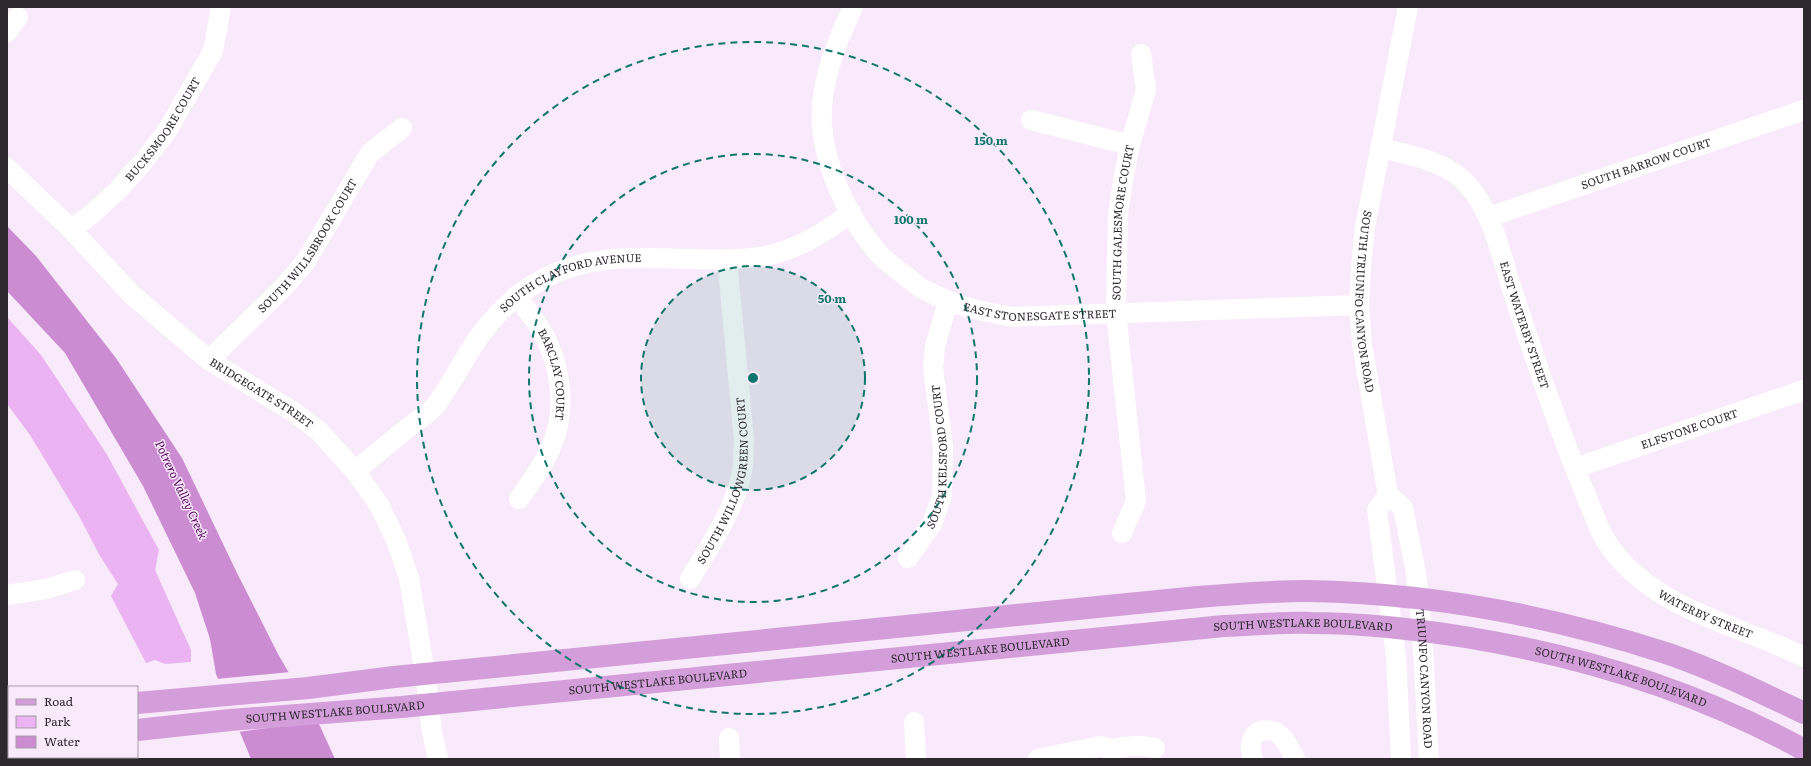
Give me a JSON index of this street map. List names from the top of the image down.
{
  "streets": {
    "main road": ["SOUTH WESTLAKE BOULEVARD"],
    "street": [
      "BUCKSMOORE COURT",
      "SOUTH BARROW COURT",
      "SOUTH GALESMORE COURT",
      "SOUTH WILLSBROOK COURT",
      "SOUTH CLAYFORD AVENUE",
      "SOUTH TRIUNFO CANYON ROAD",
      "EAST STONESGATE STREET",
      "EAST WATERBY STREET",
      "BARCLAY COURT",
      "BRIDGEGATE STREET",
      "ELFSTONE COURT",
      "SOUTH KELSFORD COURT",
      "SOUTH WILLOWGREEN COURT",
      "WATERBY STREET",
      "TRIUNFO CANYON ROAD"
    ]
  },
  "crossings": [
    ["BUCKSMOORE COURT", "BRIDGEGATE STREET"],
    ["SOUTH BARROW COURT", "EAST WATERBY STREET"],
    ["SOUTH GALESMORE COURT", "EAST STONESGATE STREET"],
    ["SOUTH WILLSBROOK COURT", "BRIDGEGATE STREET"],
    ["SOUTH CLAYFORD AVENUE", "EAST STONESGATE STREET"],
    ["SOUTH CLAYFORD AVENUE", "BARCLAY COURT"],
    ["SOUTH CLAYFORD AVENUE", "BRIDGEGATE STREET"],
    ["SOUTH CLAYFORD AVENUE", "SOUTH WILLOWGREEN COURT"],
    ["SOUTH TRIUNFO CANYON ROAD", "EAST STONESGATE STREET"],
    ["SOUTH TRIUNFO CANYON ROAD", "EAST WATERBY STREET"],
    ["EAST STONESGATE STREET", "SOUTH KELSFORD COURT"],
    ["EAST WATERBY STREET", "ELFSTONE COURT"],
    ["EAST WATERBY STREET", "WATERBY STREET"],
    ["BRIDGEGATE STREET", "SOUTH WESTLAKE BOULEVARD"],
    ["SOUTH WESTLAKE BOULEVARD", "TRIUNFO CANYON ROAD"]
  ],
  "water": ["Potrero Valley Creek"],
  "legend": ["Road", "Park", "Water"],
  "rings": ["150 m", "100 m", "50 m"]
}
